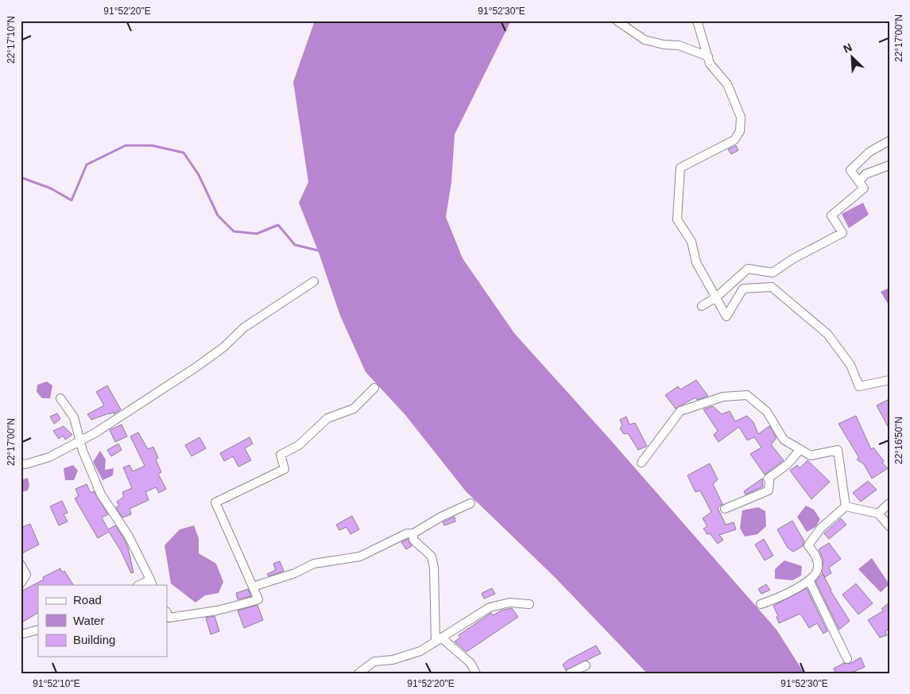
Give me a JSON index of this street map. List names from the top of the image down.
{
  "legend": ["Road", "Water", "Building"],
  "north": "top left",
  "coordinates": [
    "91°52'20\"E",
    "91°52'30\"E",
    "22°17'00\"N",
    "22°17'10\"N",
    "22°16'50\"N",
    "91°52'10\"E"
  ]
}
